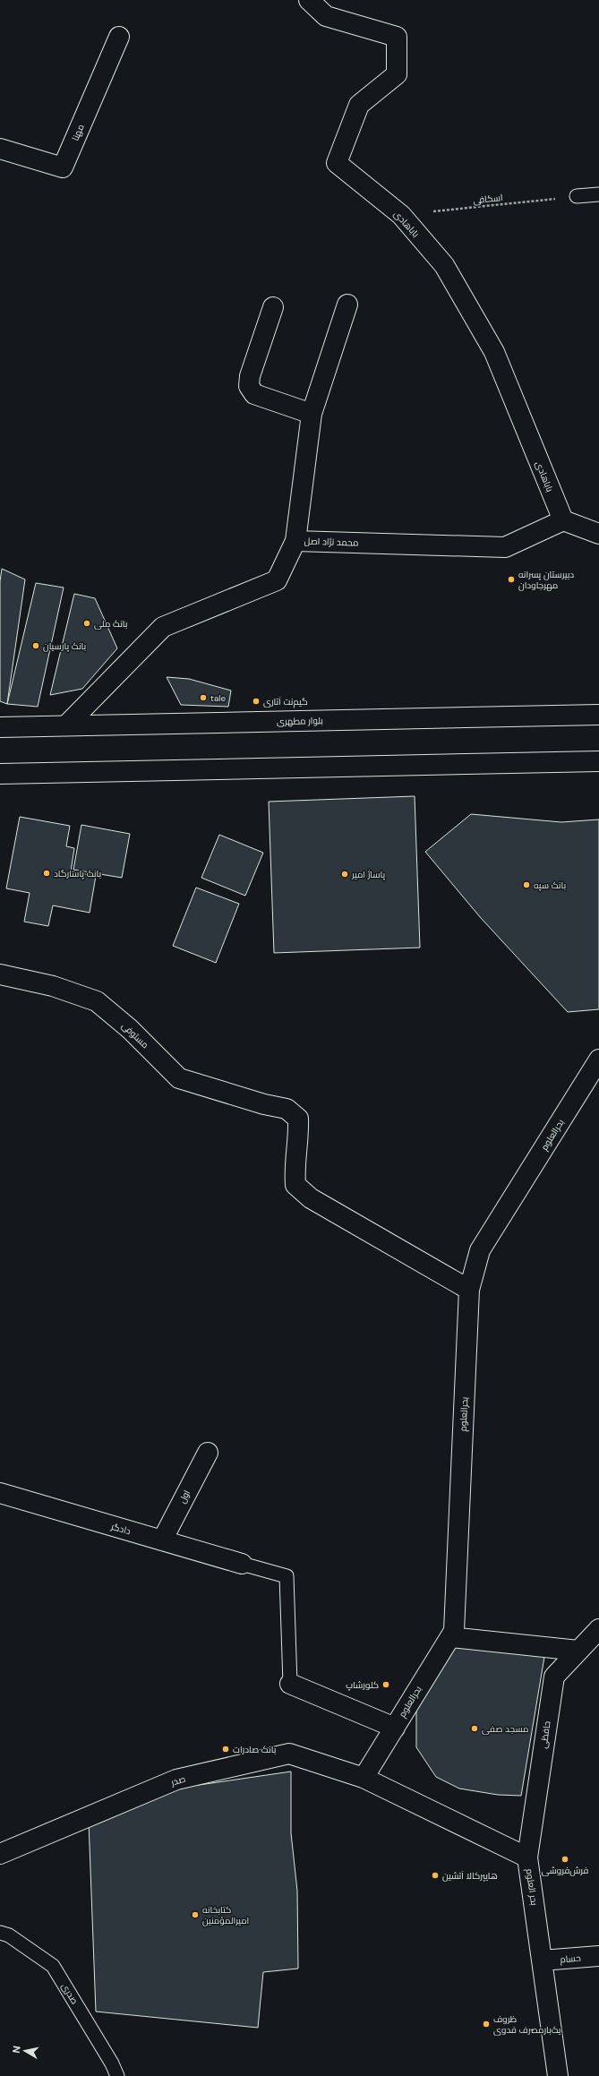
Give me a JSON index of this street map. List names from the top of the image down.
{
  "streets": {
    "street": [
      "مهنا",
      "باباهادی",
      "محمد نژاد اصل",
      "بلوار مطهری",
      "مستوفی",
      "بحرالعلوم",
      "اول",
      "دادگر",
      "حافظی",
      "صدر",
      "بحر العلوم",
      "حسام"
    ],
    "lane": ["صدری"],
    "path": ["اسکافی"]
  },
  "crossings": [
    ["اسکافی", "باباهادی"],
    ["باباهادی", "محمد نژاد اصل"],
    ["محمد نژاد اصل", "بلوار مطهری"],
    ["مستوفی", "بحرالعلوم"],
    ["بحرالعلوم", "صدر"],
    ["بحرالعلوم", "بحر العلوم"],
    ["اول", "دادگر"],
    ["حافظی", "بحر العلوم"],
    ["صدر", "بحر العلوم"],
    ["بحر العلوم", "حسام"]
  ],
  "places": [
    "دبیرستان پسرانه مهرجاودان",
    "بانک ملی",
    "بانک پارسیان",
    "tale",
    "گیم‌نت آتاری",
    "بانک پاسارگاد",
    "پاساژ امیر",
    "بانک سپه",
    "کلورشاپ",
    "مسجد صفی",
    "بانک صادرات",
    "فرش‌فروشی",
    "هایپرکالا آتشین",
    "کتابخانه امیرالمؤمنین",
    "ظروف یک‌بارمصرف فدوی"
  ],
  "north": "left"
}
